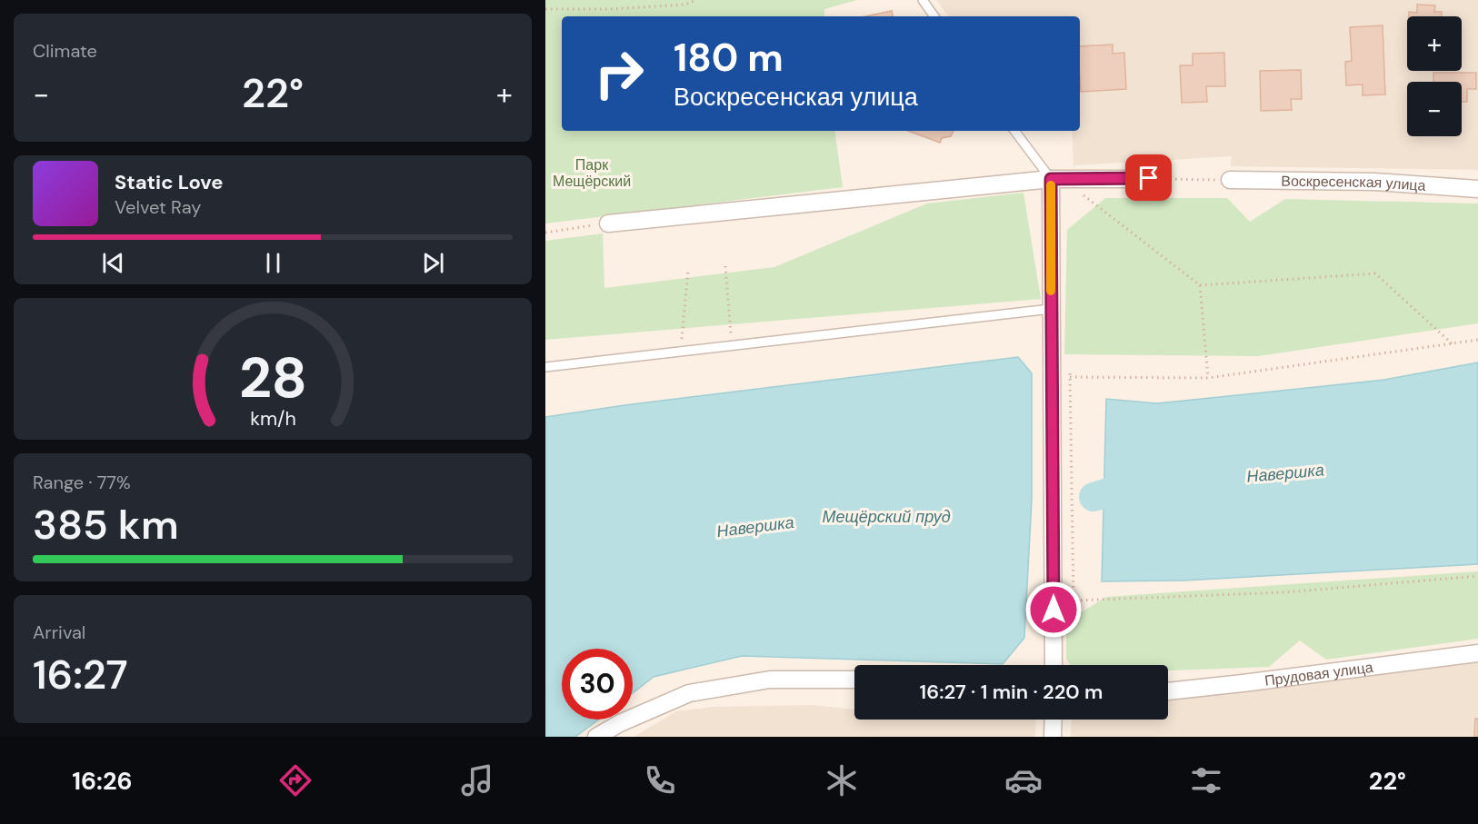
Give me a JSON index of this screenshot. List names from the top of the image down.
{
  "streets": {
    "street": ["Воскресенская улица", "Прудовая улица"]
  },
  "water": ["Навершка", "Мещёрский пруд"],
  "parks": ["Парк Мещёрский"],
  "page": {
    "tile": [
      "Climate",
      ["Range · 77%", "385 km"],
      ["Arrival", "16:27"]
    ],
    "map_buttons": ["+", "−"],
    "turn": ["180 m", "Воскресенская улица"],
    "heat": ["−", "22°", "+"],
    "song": ["Static Love", "Velvet Ray"],
    "limit": "30",
    "trip": "16:27 · 1 min · 220 m",
    "tabs": ["16:26", "22°"],
    "gauge": ["28", "km/h"]
  }
}
